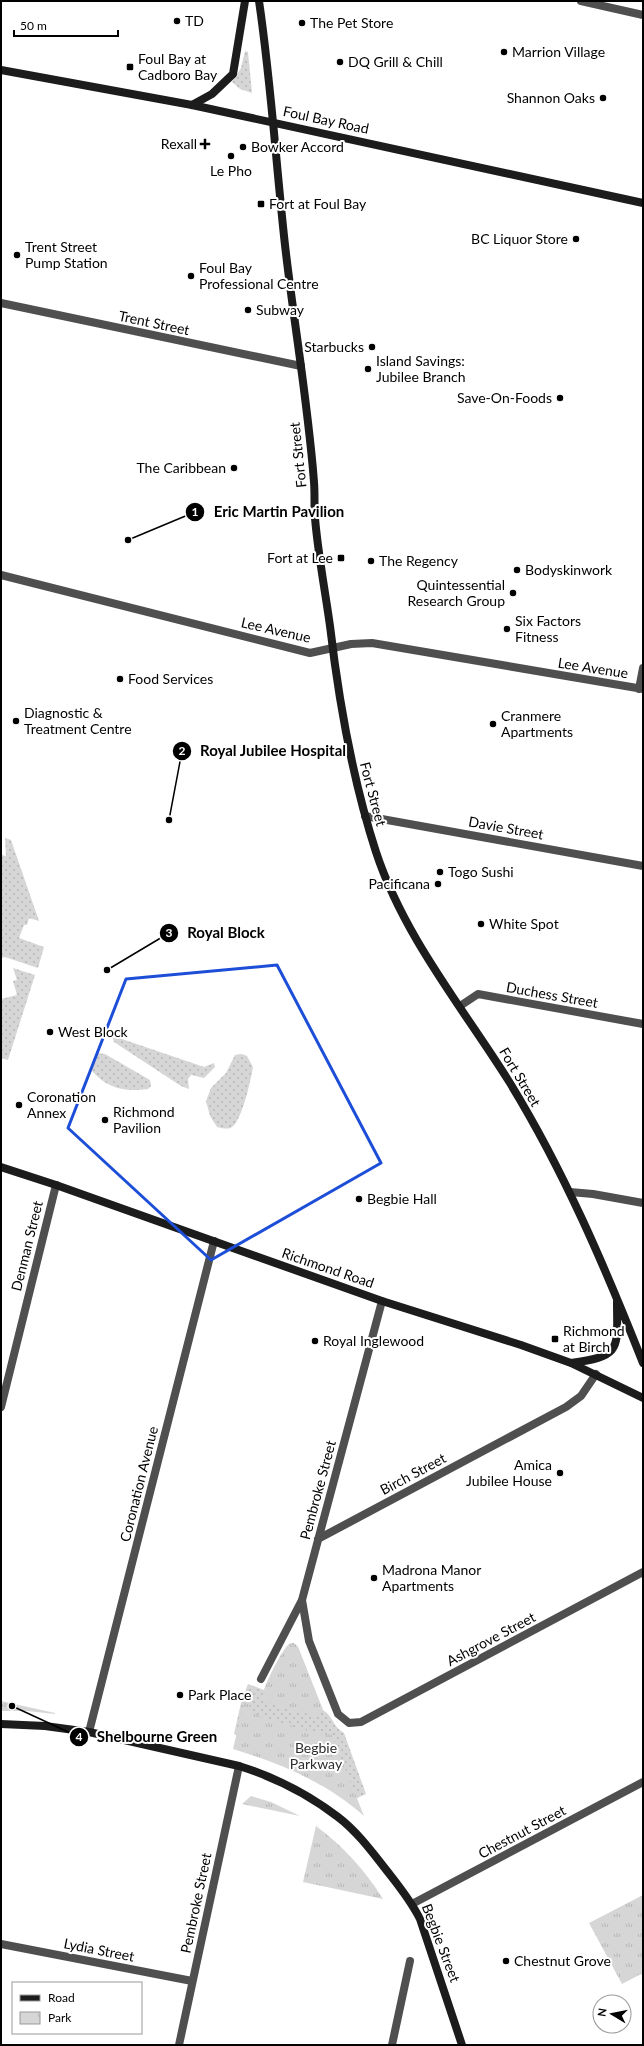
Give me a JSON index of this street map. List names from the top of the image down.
{
  "streets": {
    "main road": [
      "Foul Bay Road",
      "Fort Street",
      "Richmond Road",
      "Begbie Street"
    ],
    "street": [
      "Trent Street",
      "Lee Avenue",
      "Davie Street",
      "Duchess Street",
      "Denman Street",
      "Birch Street",
      "Coronation Avenue",
      "Pembroke Street",
      "Ashgrove Street",
      "Chestnut Street",
      "Lydia Street"
    ]
  },
  "crossings": [
    ["Foul Bay Road", "Fort Street"],
    ["Trent Street", "Fort Street"],
    ["Fort Street", "Lee Avenue"],
    ["Fort Street", "Davie Street"],
    ["Fort Street", "Duchess Street"],
    ["Denman Street", "Richmond Road"],
    ["Richmond Road", "Birch Street"],
    ["Richmond Road", "Coronation Avenue"],
    ["Richmond Road", "Pembroke Street"],
    ["Birch Street", "Pembroke Street"],
    ["Coronation Avenue", "Begbie Street"],
    ["Pembroke Street", "Ashgrove Street"],
    ["Pembroke Street", "Begbie Street"],
    ["Pembroke Street", "Lydia Street"],
    ["Chestnut Street", "Begbie Street"]
  ],
  "parks": ["Begbie Parkway"],
  "places": {
    "other": [
      "TD",
      "The Pet Store",
      "Marrion Village",
      "DQ Grill & Chill",
      "Shannon Oaks",
      "Bowker Accord",
      "Le Pho",
      "BC Liquor Store",
      "Trent Street Pump Station",
      "Foul Bay Professional Centre",
      "Subway",
      "Starbucks",
      "Island Savings: Jubilee Branch",
      "Save-On-Foods",
      "The Caribbean",
      "Eric Martin Pavilion",
      "The Regency",
      "Bodyskinwork",
      "Quintessential Research Group",
      "Six Factors Fitness",
      "Food Services",
      "Diagnostic & Treatment Centre",
      "Cranmere Apartments",
      "Royal Jubilee Hospital",
      "Togo Sushi",
      "Pacificana",
      "White Spot",
      "Royal Block",
      "West Block",
      "Coronation Annex",
      "Richmond Pavilion",
      "Begbie Hall",
      "Royal Inglewood",
      "Amica Jubilee House",
      "Madrona Manor Apartments",
      "Park Place",
      "Shelbourne Green",
      "Chestnut Grove"
    ],
    "transit": [
      "Foul Bay at Cadboro Bay",
      "Fort at Foul Bay",
      "Fort at Lee",
      "Richmond at Birch"
    ],
    "health": ["Rexall"]
  },
  "legend": ["Road", "Park"],
  "scale_bar": "50 m",
  "north": "left"
}
